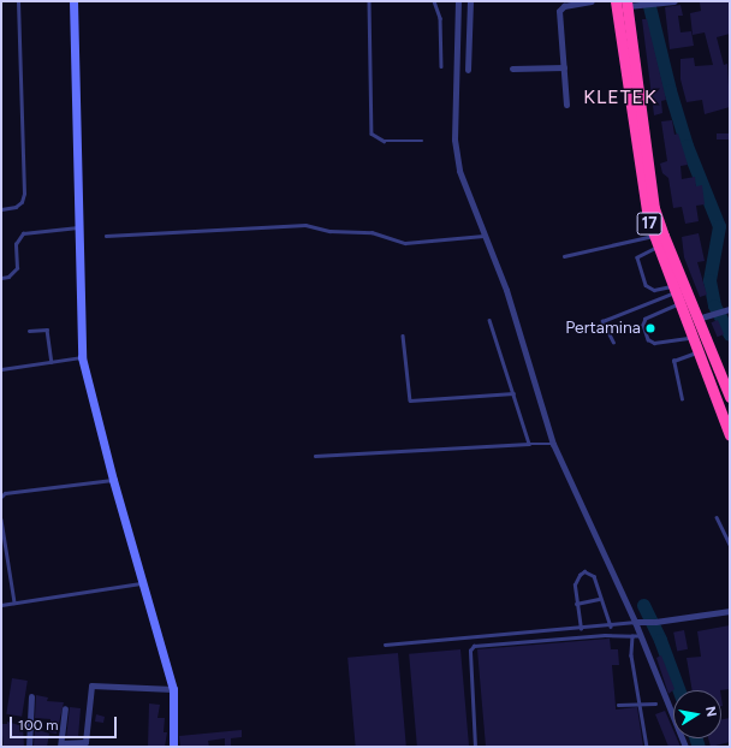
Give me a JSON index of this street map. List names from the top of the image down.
{
  "streets": {
    "highway": ["17"]
  },
  "districts": ["KLETEK"],
  "places": ["Pertamina"],
  "scale_bar": "100 m",
  "north": "right"
}
